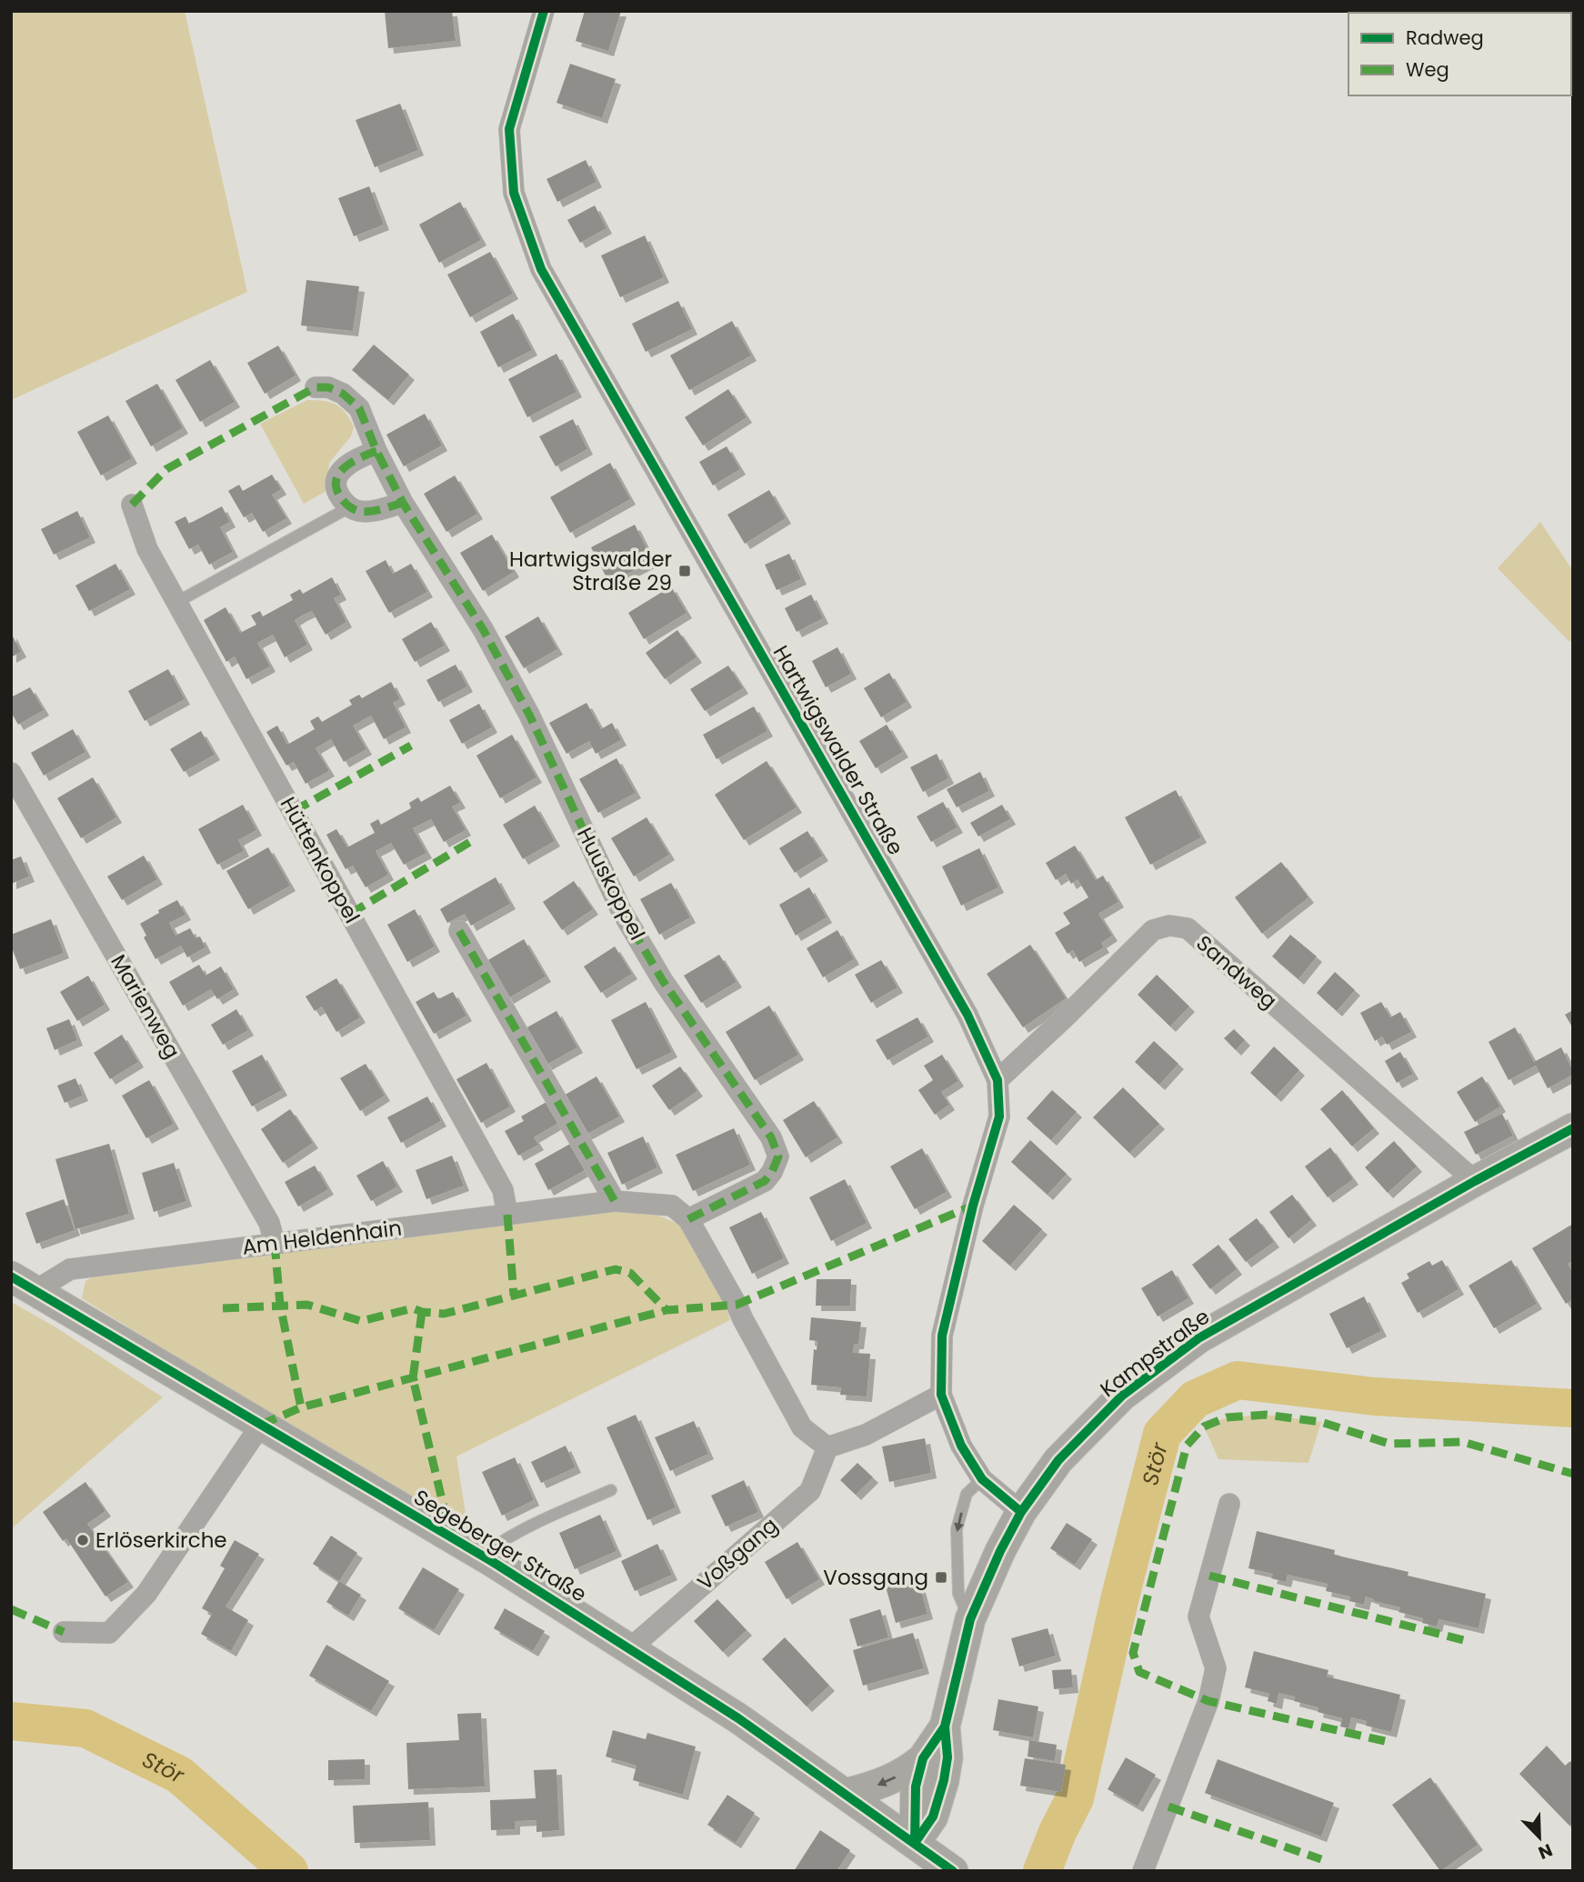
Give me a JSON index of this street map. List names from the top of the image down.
{
  "streets": {
    "main road": ["Kampstraße", "Segeberger Straße"],
    "street": [
      "Hartwigswalder Straße",
      "Hüttenkoppel",
      "Huuskoppel",
      "Sandweg",
      "Marienweg",
      "Am Heldenhain",
      "Voßgang"
    ]
  },
  "crossings": [
    ["Hartwigswalder Straße", "Sandweg"],
    ["Hartwigswalder Straße", "Kampstraße"],
    ["Hüttenkoppel", "Am Heldenhain"],
    ["Huuskoppel", "Am Heldenhain"],
    ["Sandweg", "Kampstraße"],
    ["Marienweg", "Am Heldenhain"],
    ["Am Heldenhain", "Segeberger Straße"],
    ["Kampstraße", "Segeberger Straße"],
    ["Segeberger Straße", "Voßgang"]
  ],
  "water": ["Stör"],
  "places": {
    "transit": ["Hartwigswalder Straße 29", "Vossgang"],
    "other": ["Erlöserkirche"]
  },
  "legend": ["Radweg", "Weg"],
  "north": "bottom right"
}
